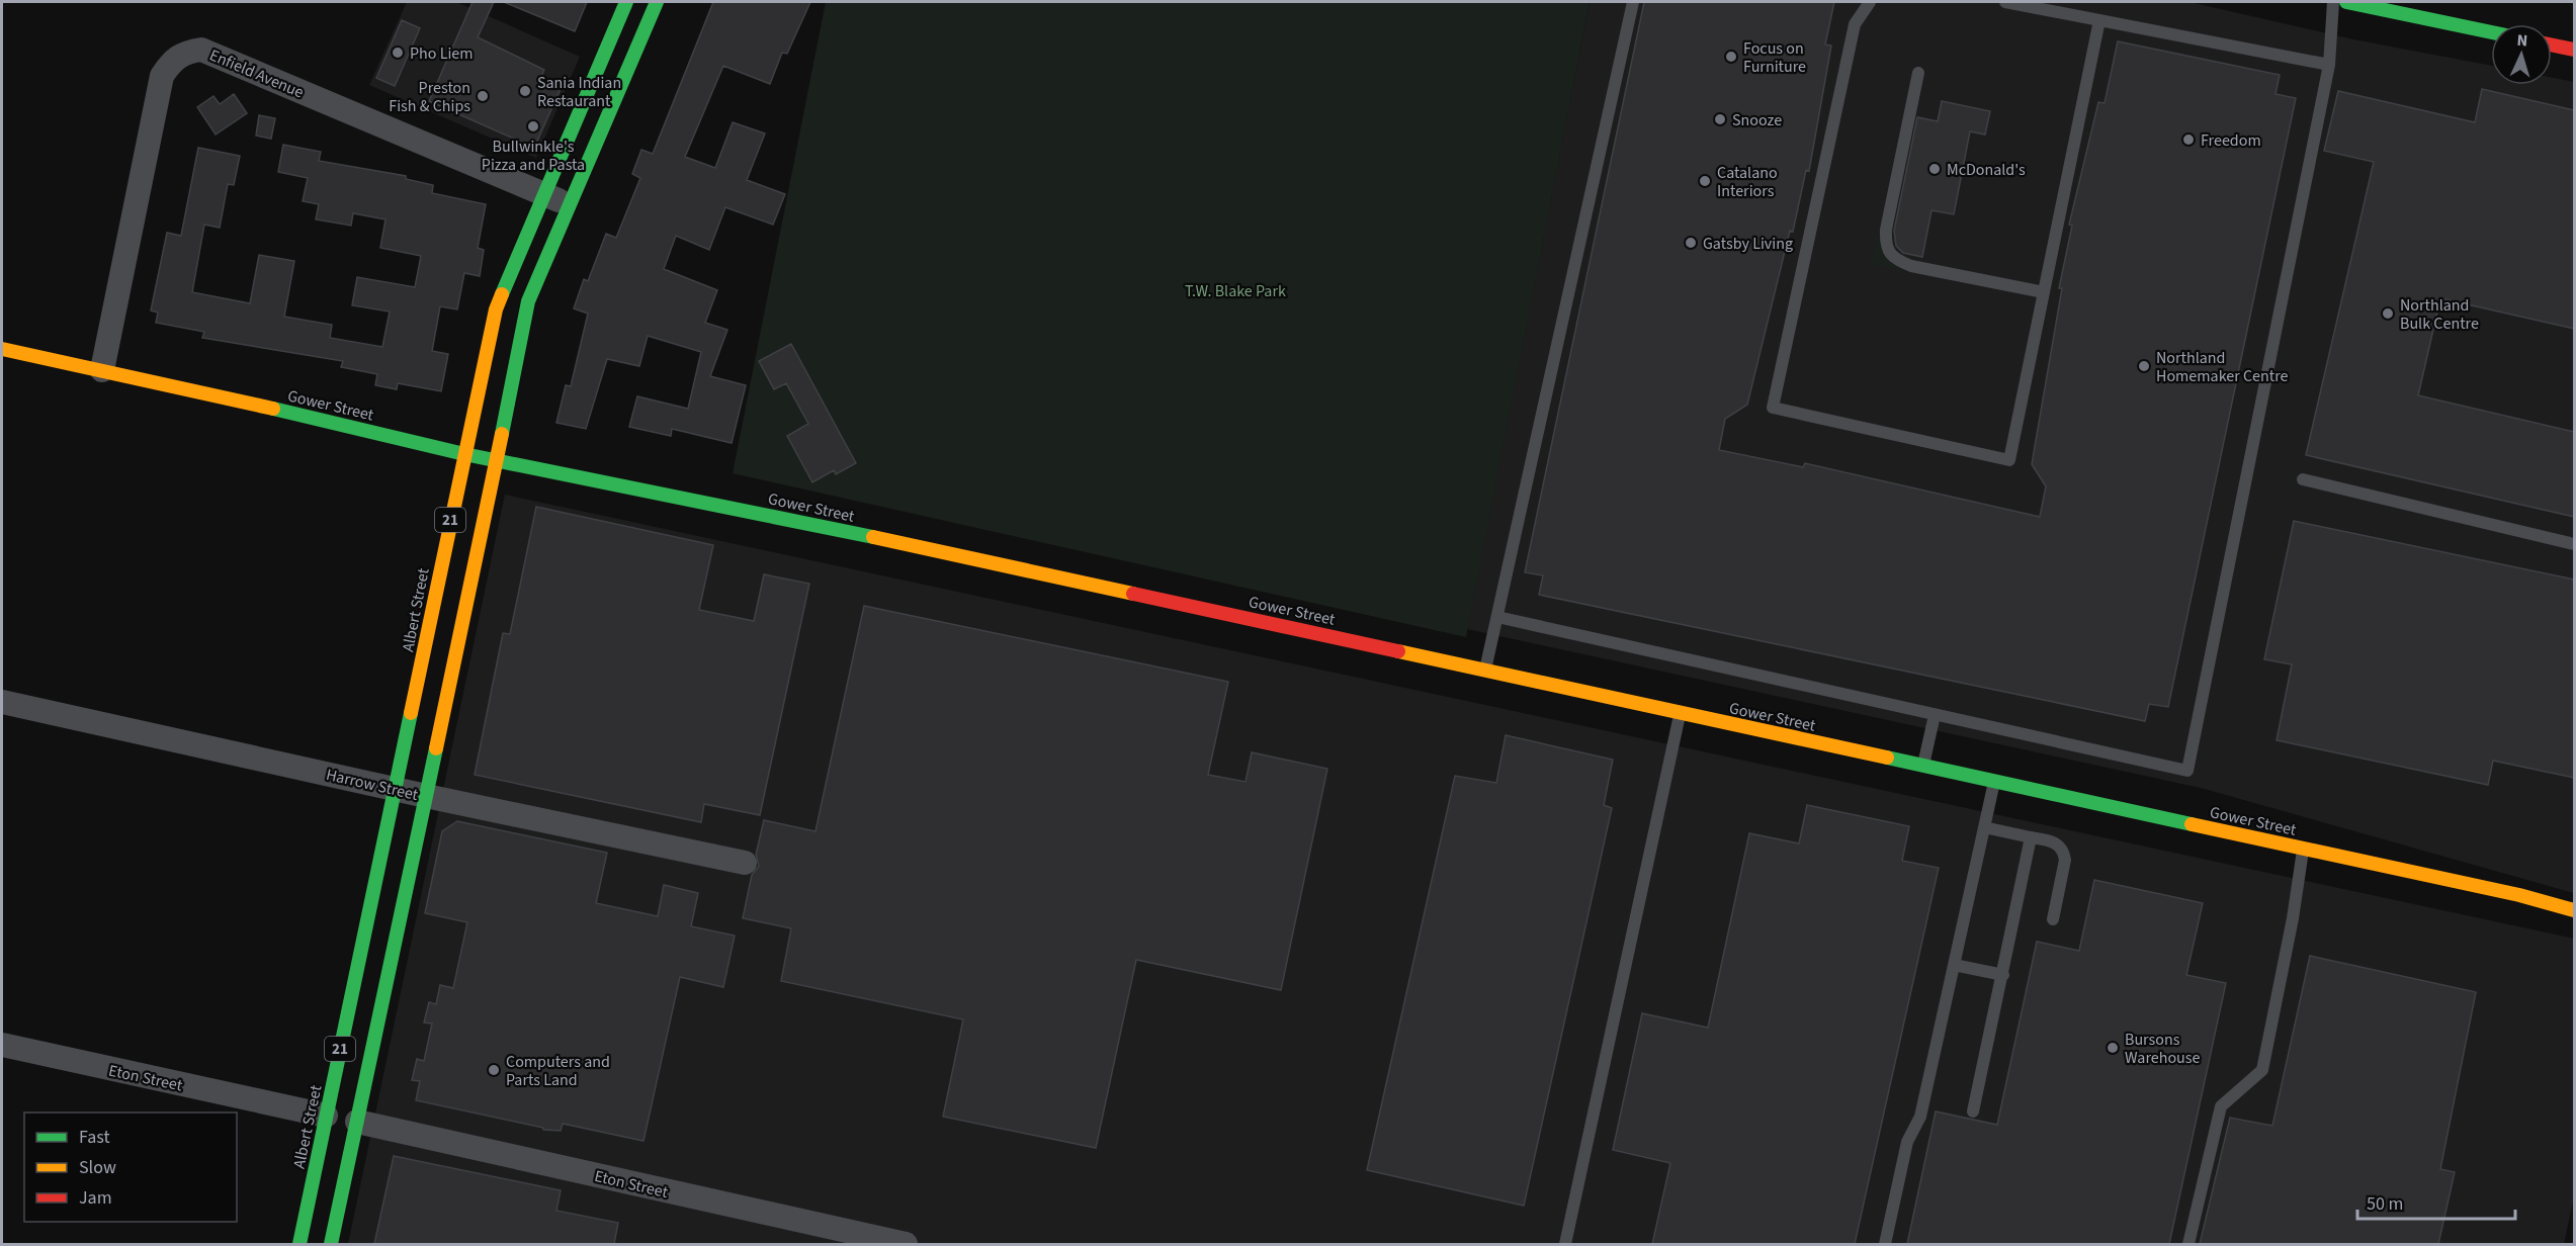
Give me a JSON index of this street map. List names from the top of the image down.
{
  "streets": {
    "main road": ["Gower Street", "21", "Albert Street"],
    "street": ["Enfield Avenue", "Harrow Street", "Eton Street"]
  },
  "crossings": [
    ["Enfield Avenue", "Gower Street"],
    ["Enfield Avenue", "Albert Street"],
    ["Gower Street", "Albert Street"],
    ["Albert Street", "Harrow Street"],
    ["Albert Street", "Eton Street"]
  ],
  "parks": ["T.W. Blake Park"],
  "places": [
    "Pho Liem",
    "Focus on Furniture",
    "Sania Indian Restaurant",
    "Preston Fish & Chips",
    "Snooze",
    "Bullwinkle's Pizza and Pasta",
    "Freedom",
    "McDonald's",
    "Catalano Interiors",
    "Gatsby Living",
    "Northland Bulk Centre",
    "Northland Homemaker Centre",
    "Bursons Warehouse",
    "Computers and Parts Land"
  ],
  "legend": ["Fast", "Slow", "Jam"],
  "scale_bar": "50 m",
  "north": "top"
}
